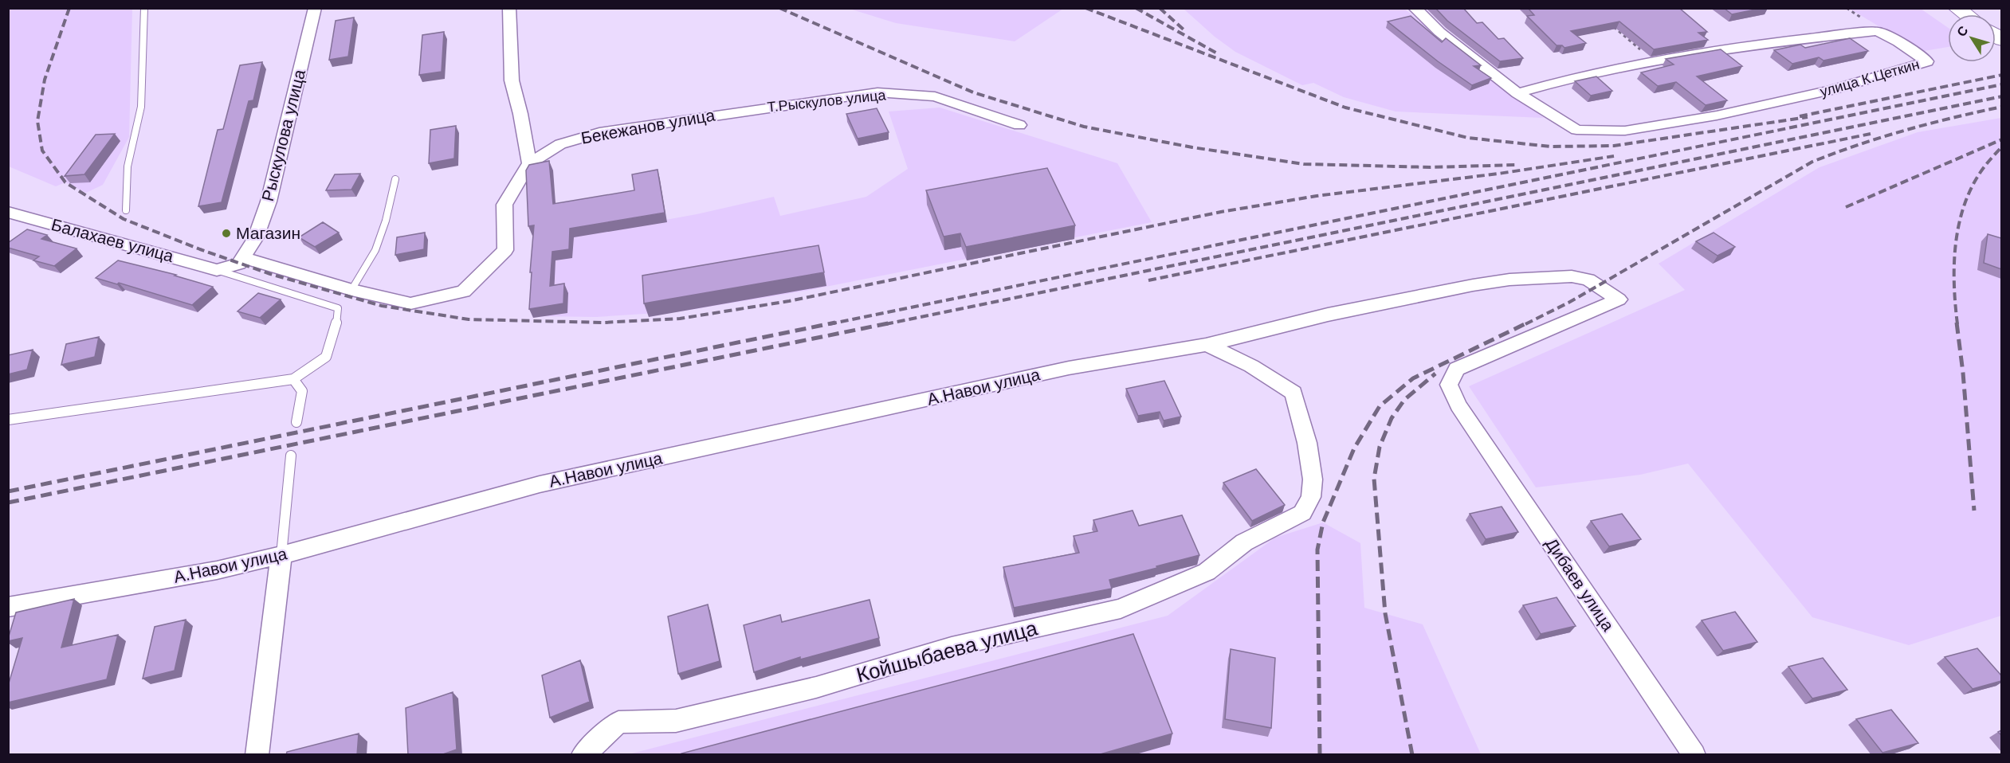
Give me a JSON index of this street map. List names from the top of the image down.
{
  "streets": {
    "street": [
      "улица К.Цеткин",
      "Т.Рыскулов улица",
      "Бекежанов улица",
      "Рыскулова улица",
      "Балахаев улица",
      "А.Навои улица",
      "Дибаев улица",
      "Койшыбаева улица"
    ]
  },
  "crossings": [
    ["Т.Рыскулов улица", "Бекежанов улица"],
    ["Рыскулова улица", "Балахаев улица"],
    ["А.Навои улица", "Дибаев улица"],
    ["А.Навои улица", "Койшыбаева улица"]
  ],
  "places": ["Магазин"],
  "north": "top left"
}
